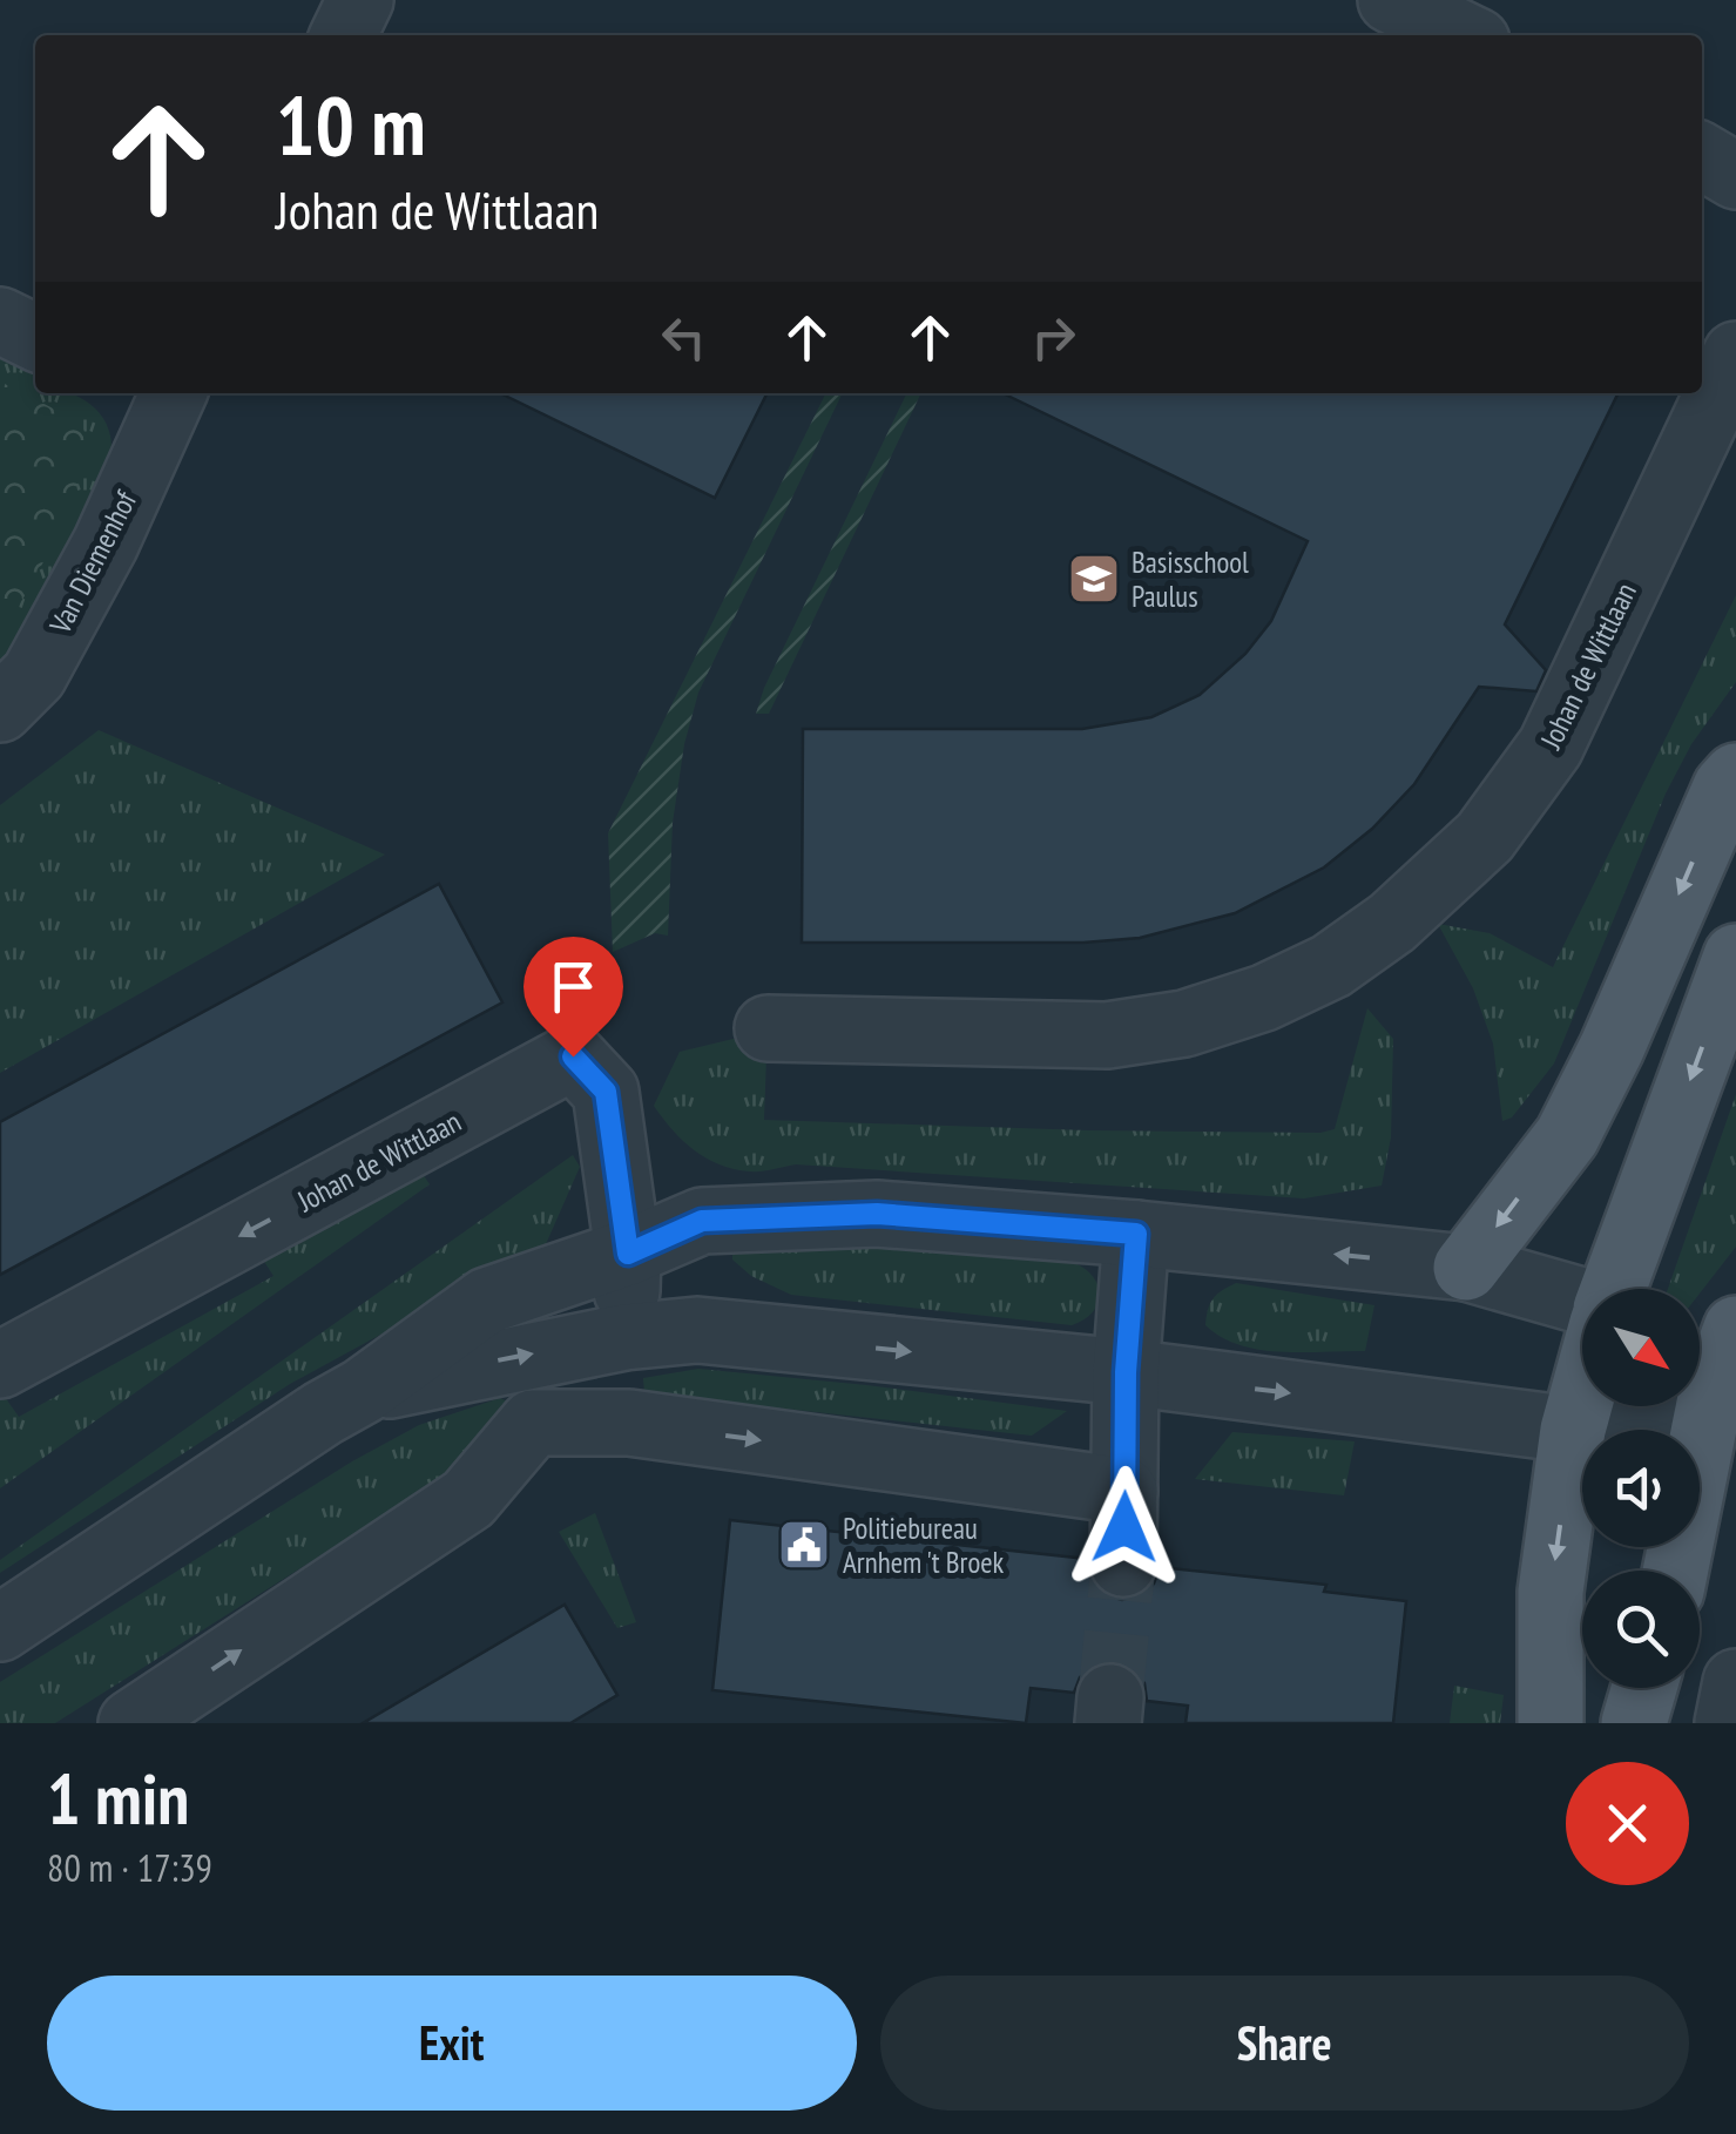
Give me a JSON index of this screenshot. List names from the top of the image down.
{
  "streets": {
    "street": ["Van Diemenhof", "Johan de Wittlaan"]
  },
  "places": {
    "school or university": ["Basisschool Paulus"],
    "public building": ["Politiebureau Arnhem 't Broek"]
  },
  "north": "bottom right",
  "page": {
    "turn": ["10 m", "Johan de Wittlaan"],
    "heading": ["1 min", "80 m · 17:39"],
    "buttons": ["Exit", "Share"]
  }
}
